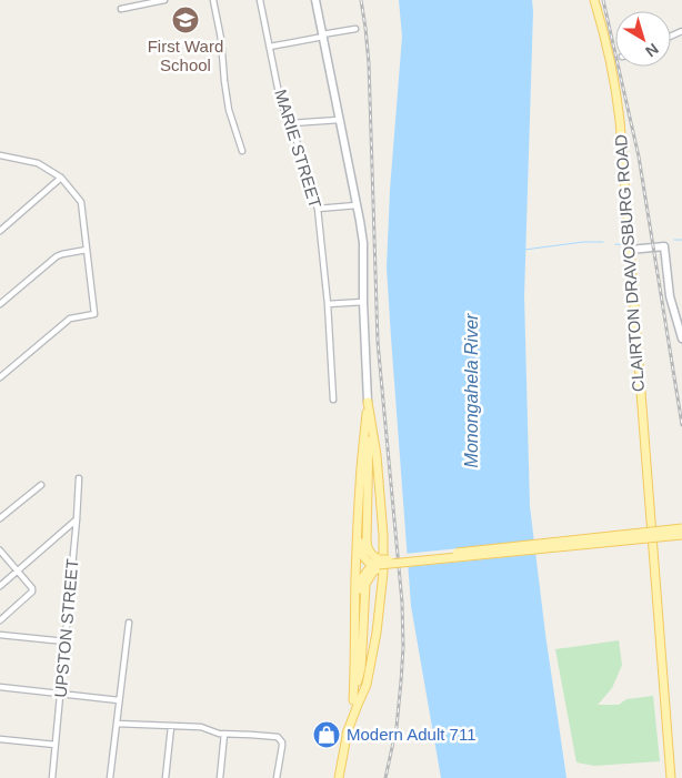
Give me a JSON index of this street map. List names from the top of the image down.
{
  "streets": {
    "main road": ["CLAIRTON DRAVOSBURG ROAD"],
    "street": ["MARIE STREET", "UPSTON STREET"]
  },
  "water": ["Monongahela River"],
  "places": {
    "school or university": ["First Ward School"],
    "shop": ["Modern Adult 711"]
  },
  "north": "bottom right"
}
